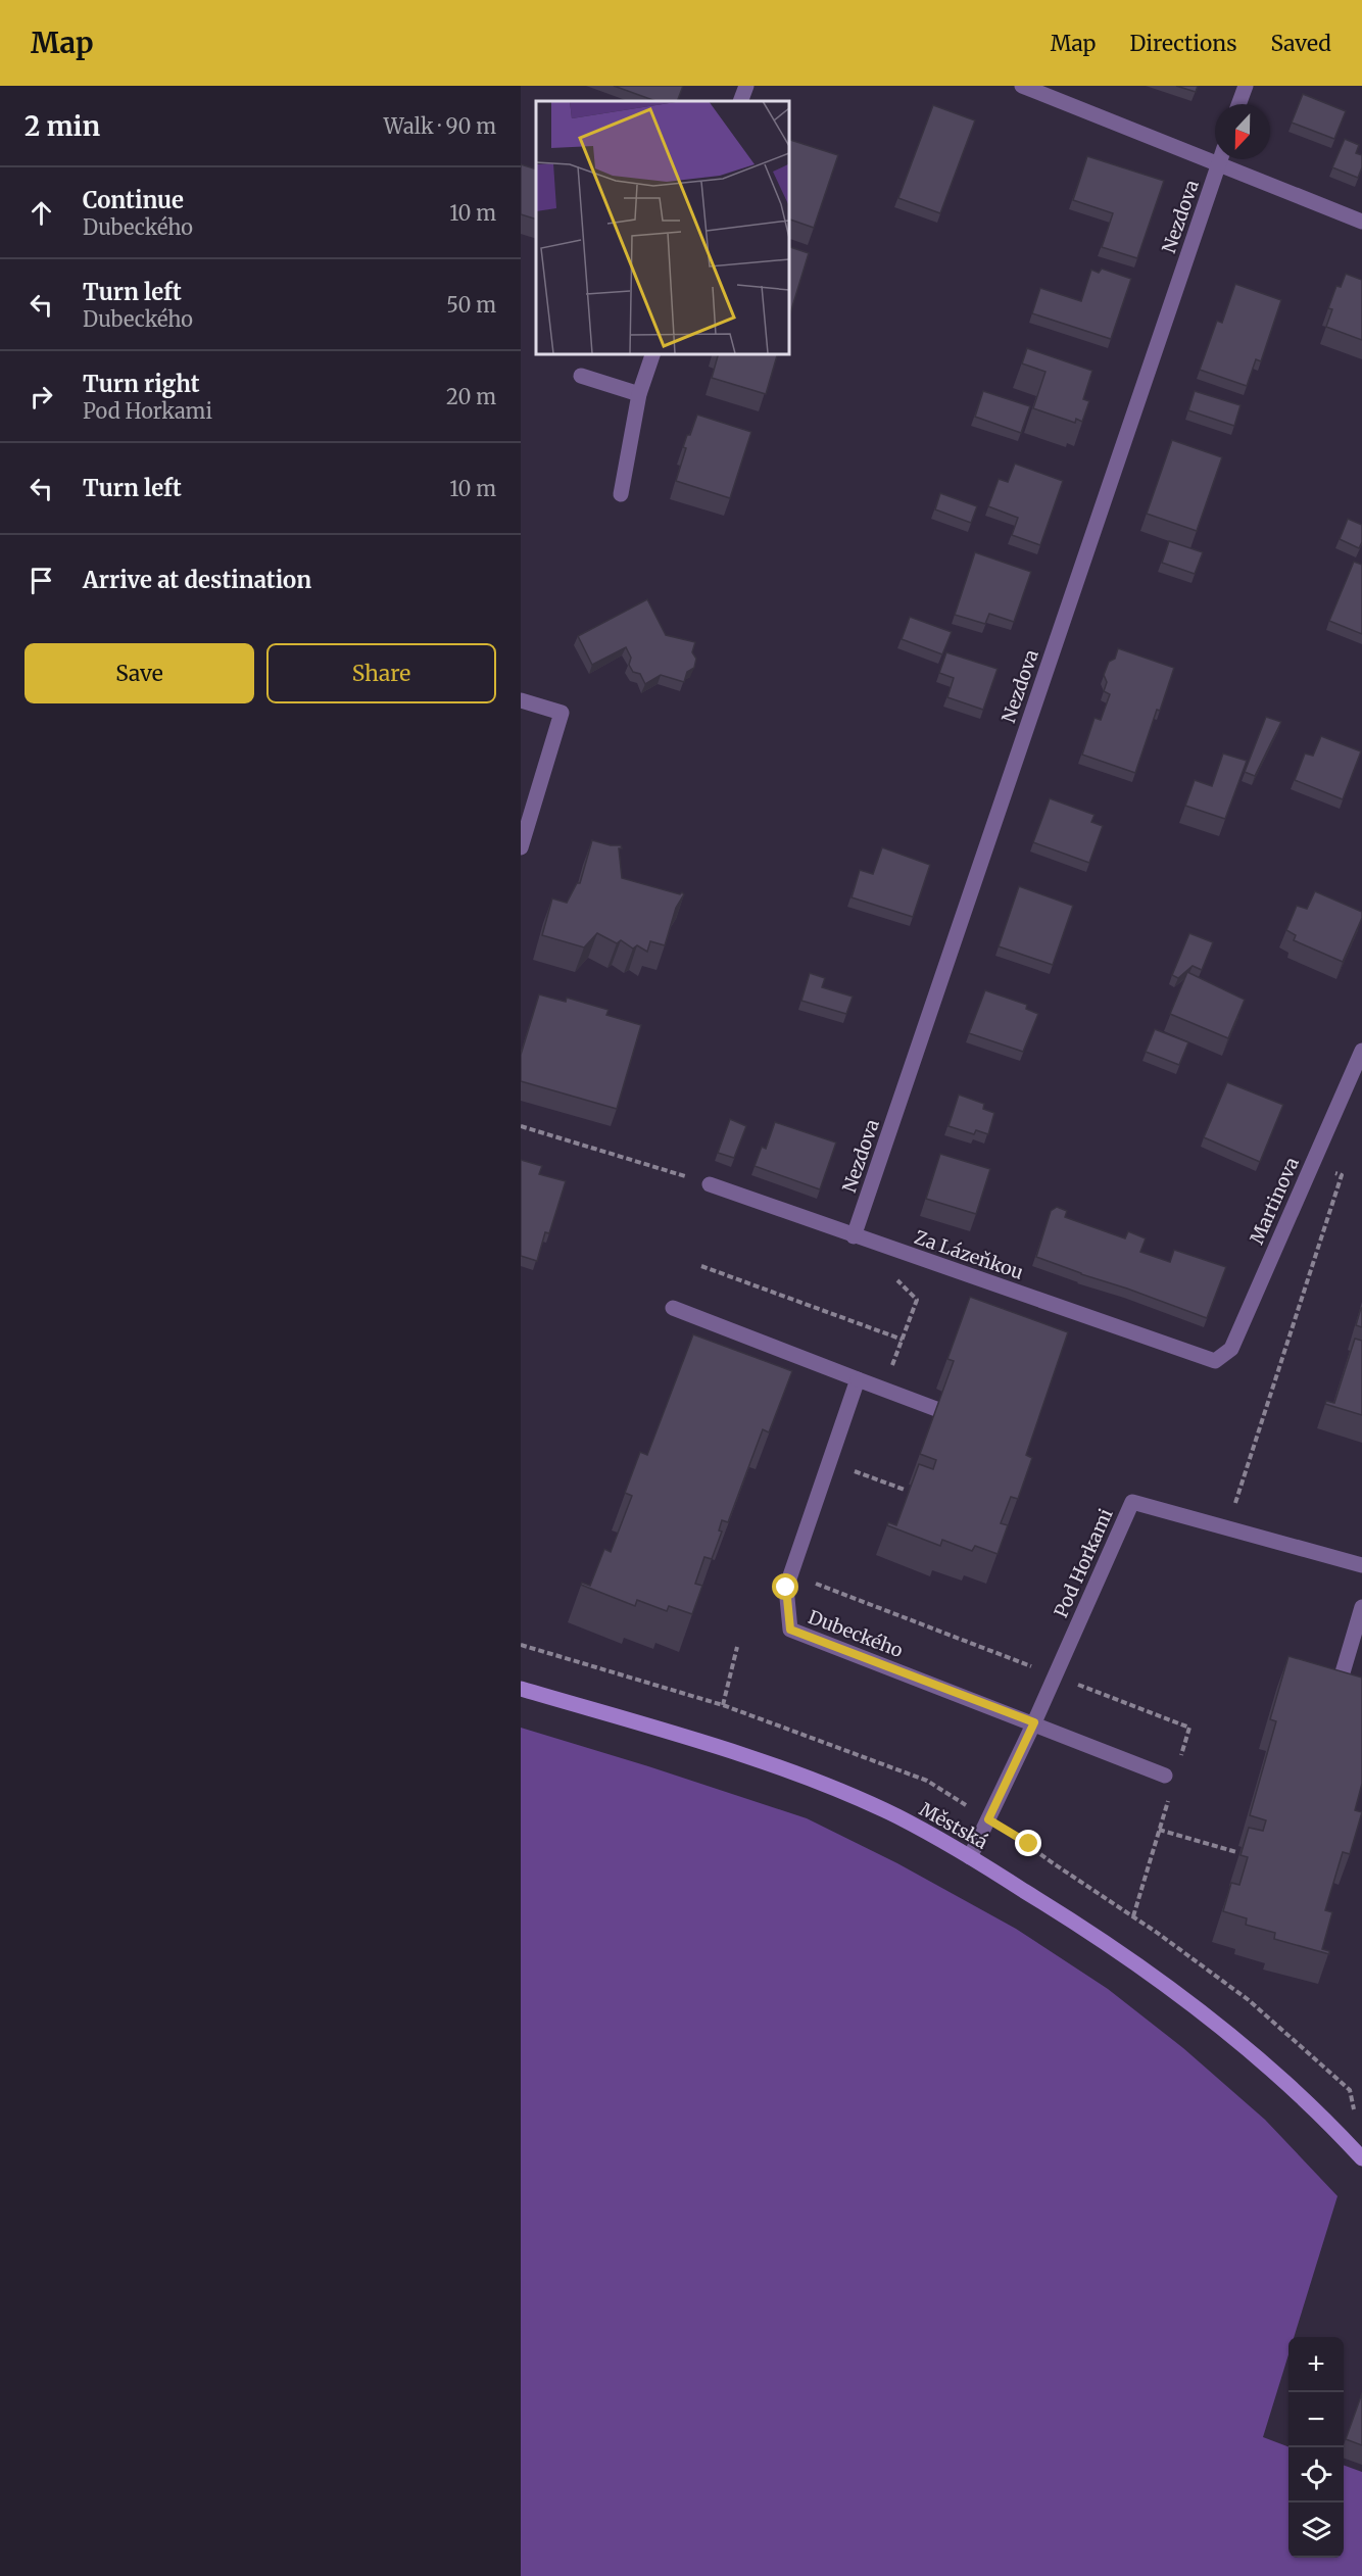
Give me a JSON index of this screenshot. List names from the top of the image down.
{
  "streets": {
    "street": [
      "Nezdova",
      "Martinova",
      "Za Lázeňkou",
      "Pod Horkami",
      "Dubeckého",
      "Městská"
    ]
  },
  "crossings": [
    ["Nezdova", "Za Lázeňkou"],
    ["Martinova", "Za Lázeňkou"],
    ["Pod Horkami", "Dubeckého"],
    ["Pod Horkami", "Městská"]
  ],
  "north": "bottom",
  "page": {
    "header": "Map",
    "nav": ["Map", "Directions", "Saved"],
    "heading": ["2 min", "Walk · 90 m"],
    "list": [
      ["Continue", "Dubeckého", "10 m"],
      ["Turn left", "Dubeckého", "50 m"],
      ["Turn right", "Pod Horkami", "20 m"],
      ["Turn left", "10 m"],
      "Arrive at destination"
    ],
    "buttons": ["Save", "Share"],
    "map_buttons": ["+", "−"]
  }
}
